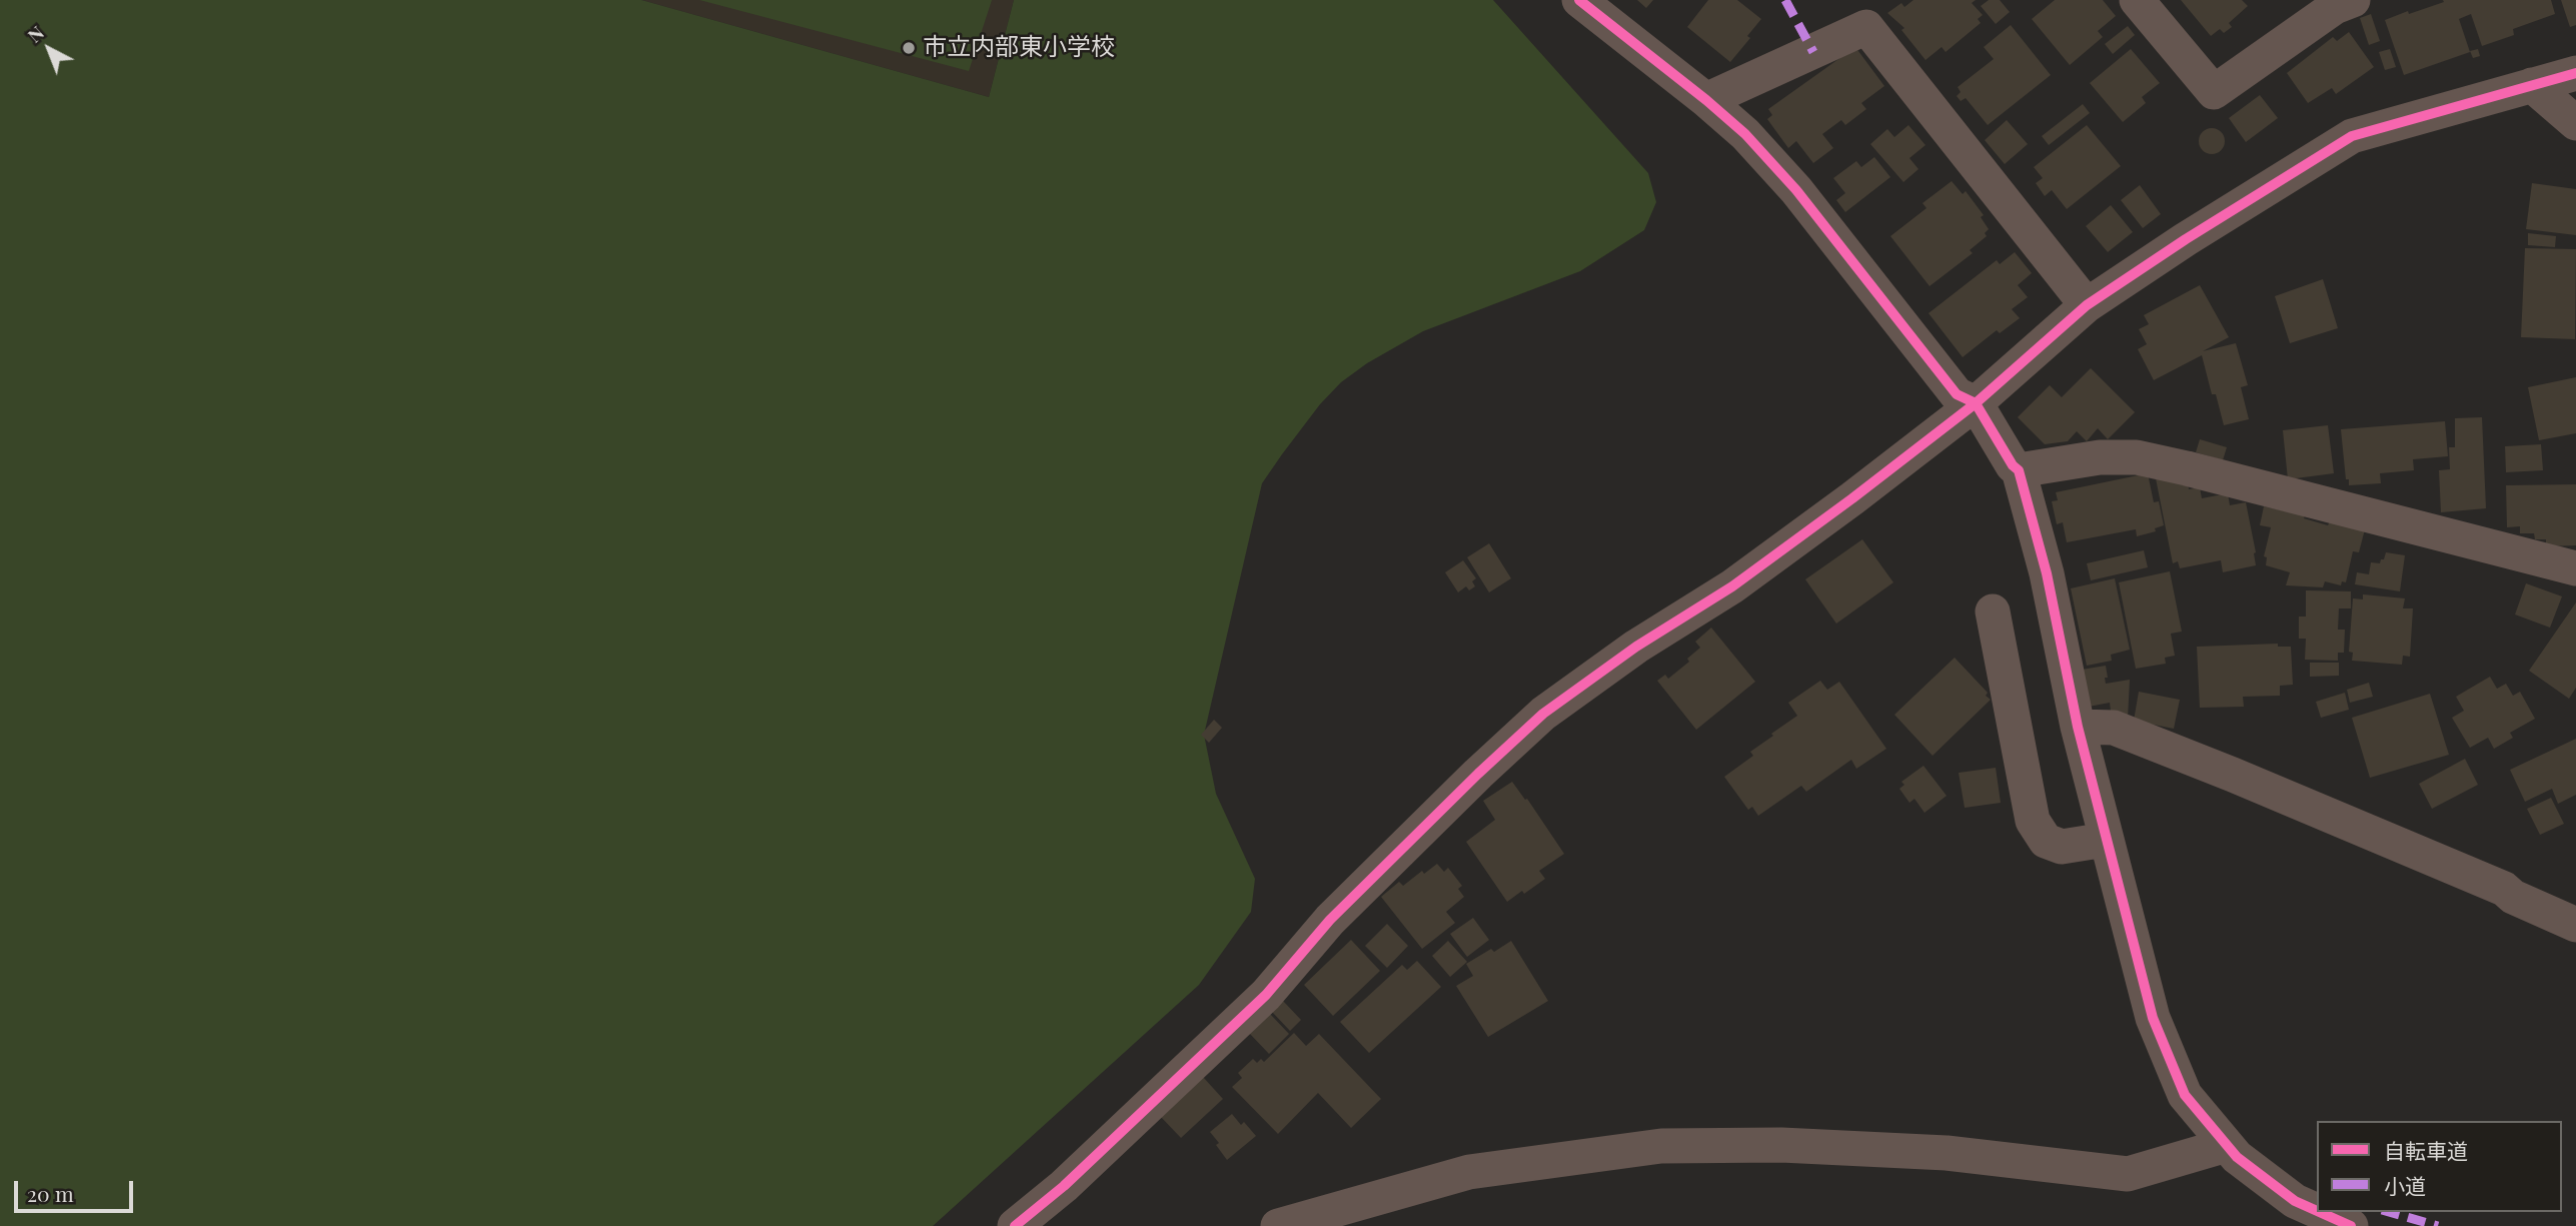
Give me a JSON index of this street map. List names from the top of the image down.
{
  "places": ["市立内部東小学校"],
  "legend": ["自転車道", "小道"],
  "scale_bar": "20 m",
  "north": "top left"
}
